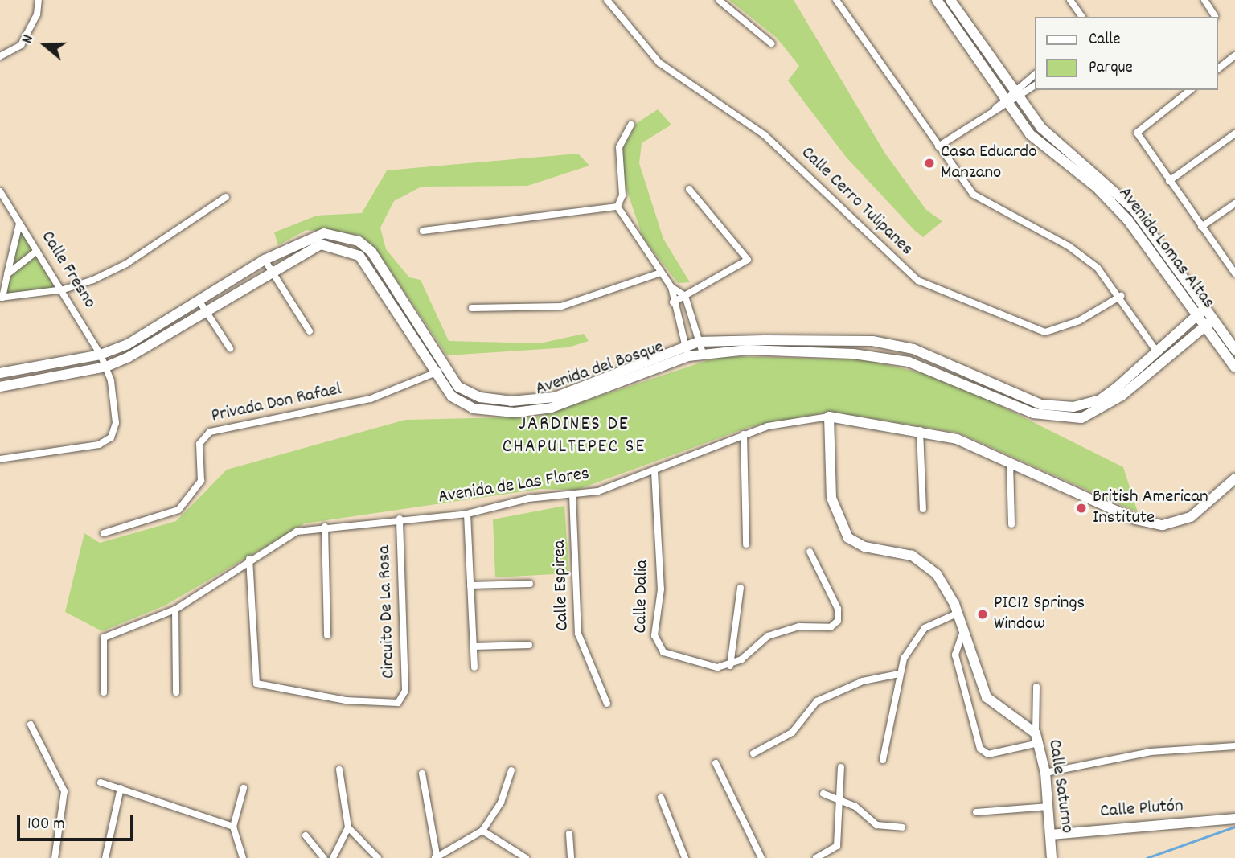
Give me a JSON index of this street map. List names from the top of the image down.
{
  "streets": {
    "street": [
      "Calle Cerro Tulipanes",
      "Avenida Lomas Altas",
      "Calle Fresno",
      "Avenida del Bosque",
      "Privada Don Rafael",
      "Avenida de Las Flores",
      "Calle Espirea",
      "Calle Dalia",
      "Circuito De La Rosa",
      "Calle Saturno",
      "Calle Plutón"
    ]
  },
  "crossings": [
    ["Avenida Lomas Altas", "Avenida del Bosque"],
    ["Calle Fresno", "Avenida del Bosque"],
    ["Avenida del Bosque", "Privada Don Rafael"],
    ["Avenida de Las Flores", "Calle Espirea"],
    ["Avenida de Las Flores", "Calle Dalia"],
    ["Avenida de Las Flores", "Circuito De La Rosa"],
    ["Avenida de Las Flores", "Calle Saturno"],
    ["Calle Saturno", "Calle Plutón"]
  ],
  "districts": ["JARDINES DE CHAPULTEPEC SE"],
  "places": ["Casa Eduardo Manzano", "British American Institute", "PIC12 Springs Window"],
  "legend": ["Calle", "Parque"],
  "scale_bar": "100 m",
  "north": "left"
}
